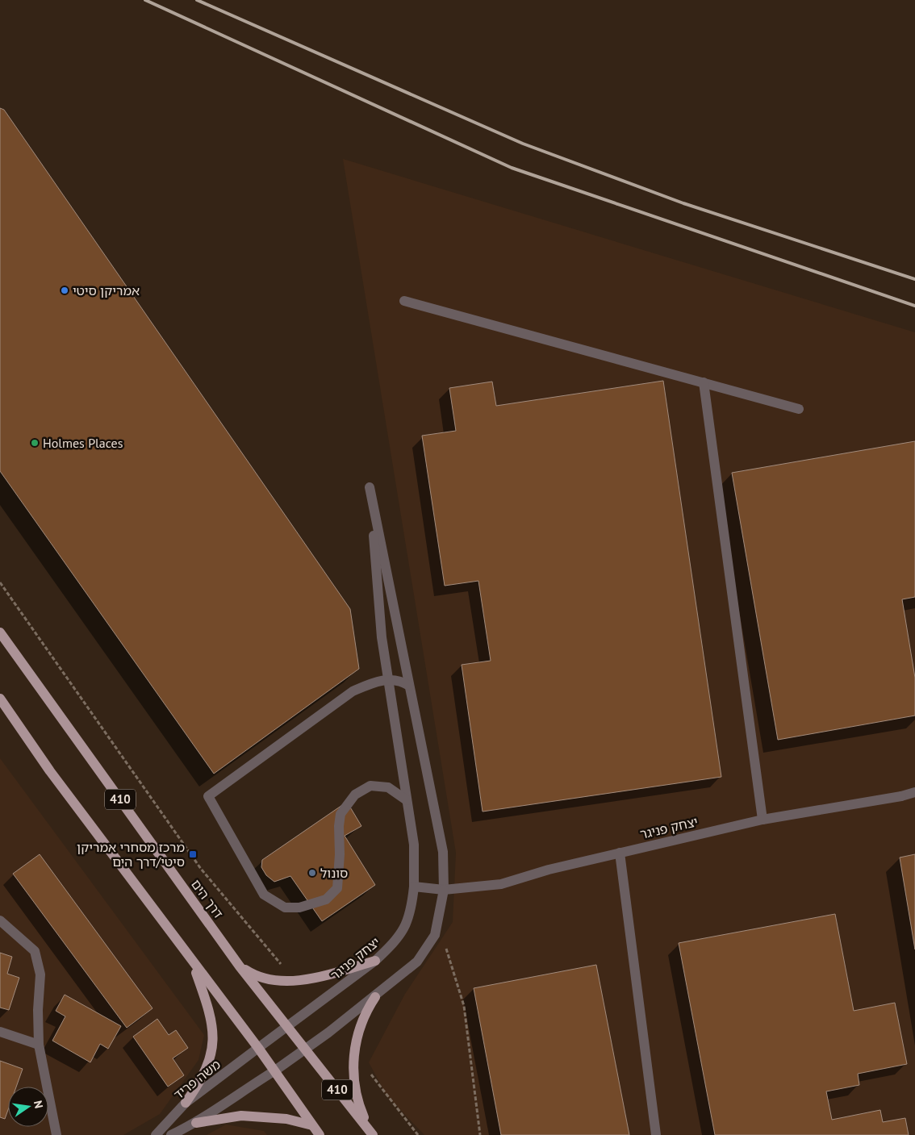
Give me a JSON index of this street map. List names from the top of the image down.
{
  "streets": {
    "main road": ["410", "דרך הים"],
    "street": ["יצחק פניגר", "משה פריד"]
  },
  "crossings": [
    ["יצחק פניגר", "דרך הים"],
    ["יצחק פניגר", "משה פריד"]
  ],
  "places": {
    "other": ["אמריקן סיטי", "Holmes Places", "סונול"],
    "transit": ["מרכז מסחרי אמריקן סיטי/דרך הים"]
  },
  "north": "right"
}
